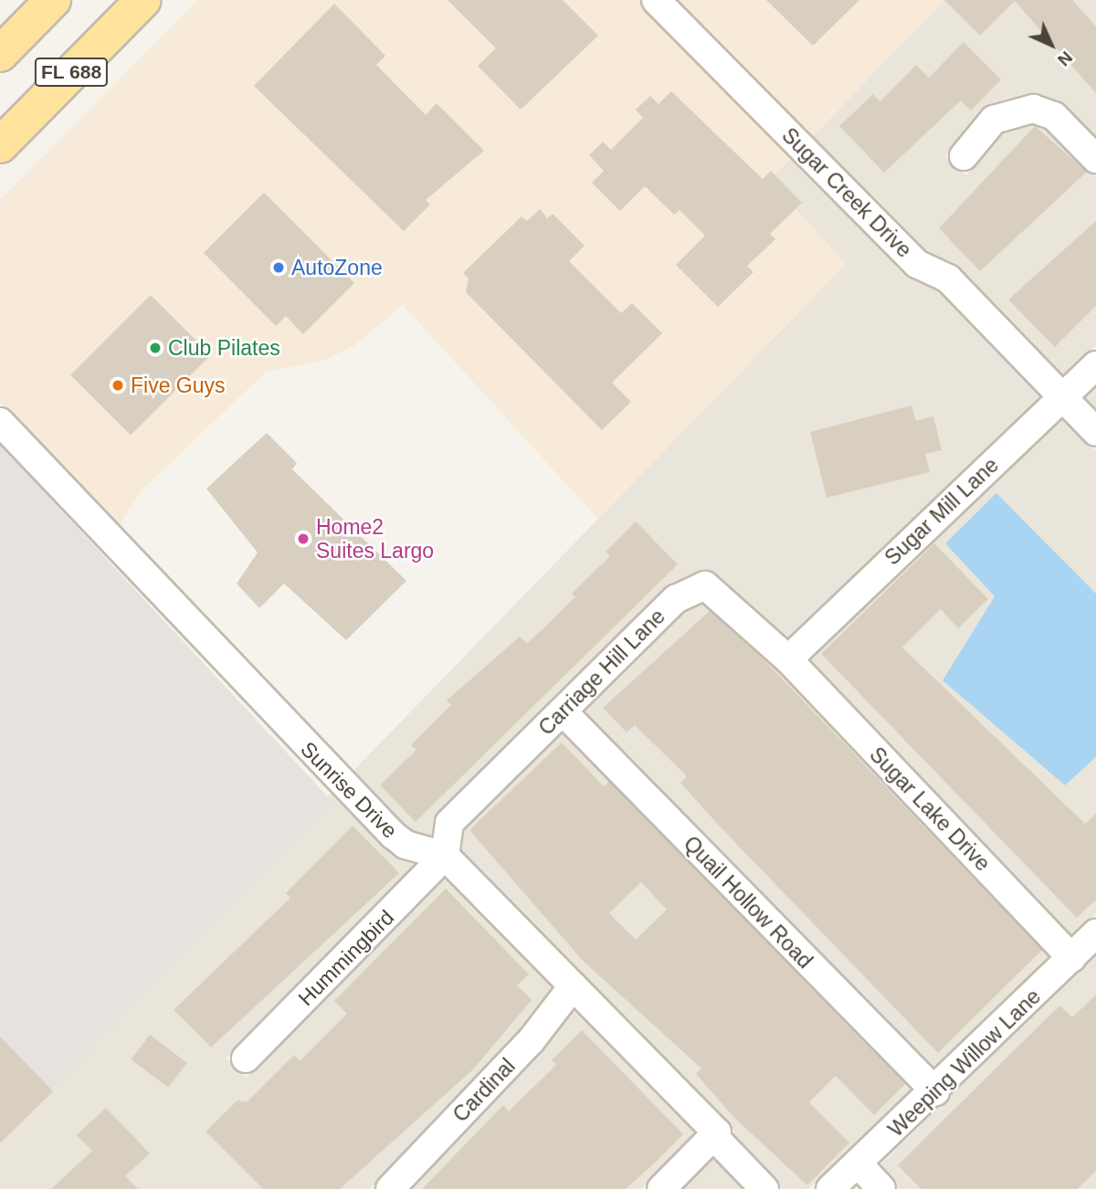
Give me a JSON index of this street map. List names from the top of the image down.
{
  "streets": {
    "main road": ["FL 688"],
    "street": [
      "Sugar Creek Drive",
      "Sugar Mill Lane",
      "Carriage Hill Lane",
      "Sunrise Drive",
      "Sugar Lake Drive",
      "Quail Hollow Road",
      "Hummingbird",
      "Weeping Willow Lane",
      "Cardinal"
    ]
  },
  "crossings": [
    ["Sugar Creek Drive", "Sugar Mill Lane"],
    ["Sugar Mill Lane", "Carriage Hill Lane"],
    ["Sugar Mill Lane", "Sugar Lake Drive"],
    ["Carriage Hill Lane", "Sunrise Drive"],
    ["Carriage Hill Lane", "Sugar Lake Drive"],
    ["Carriage Hill Lane", "Quail Hollow Road"],
    ["Carriage Hill Lane", "Hummingbird"],
    ["Sunrise Drive", "Hummingbird"],
    ["Sugar Lake Drive", "Weeping Willow Lane"],
    ["Quail Hollow Road", "Weeping Willow Lane"]
  ],
  "places": [
    "AutoZone",
    "Club Pilates",
    "Five Guys",
    "Home2 Suites Largo"
  ],
  "north": "bottom right"
}
